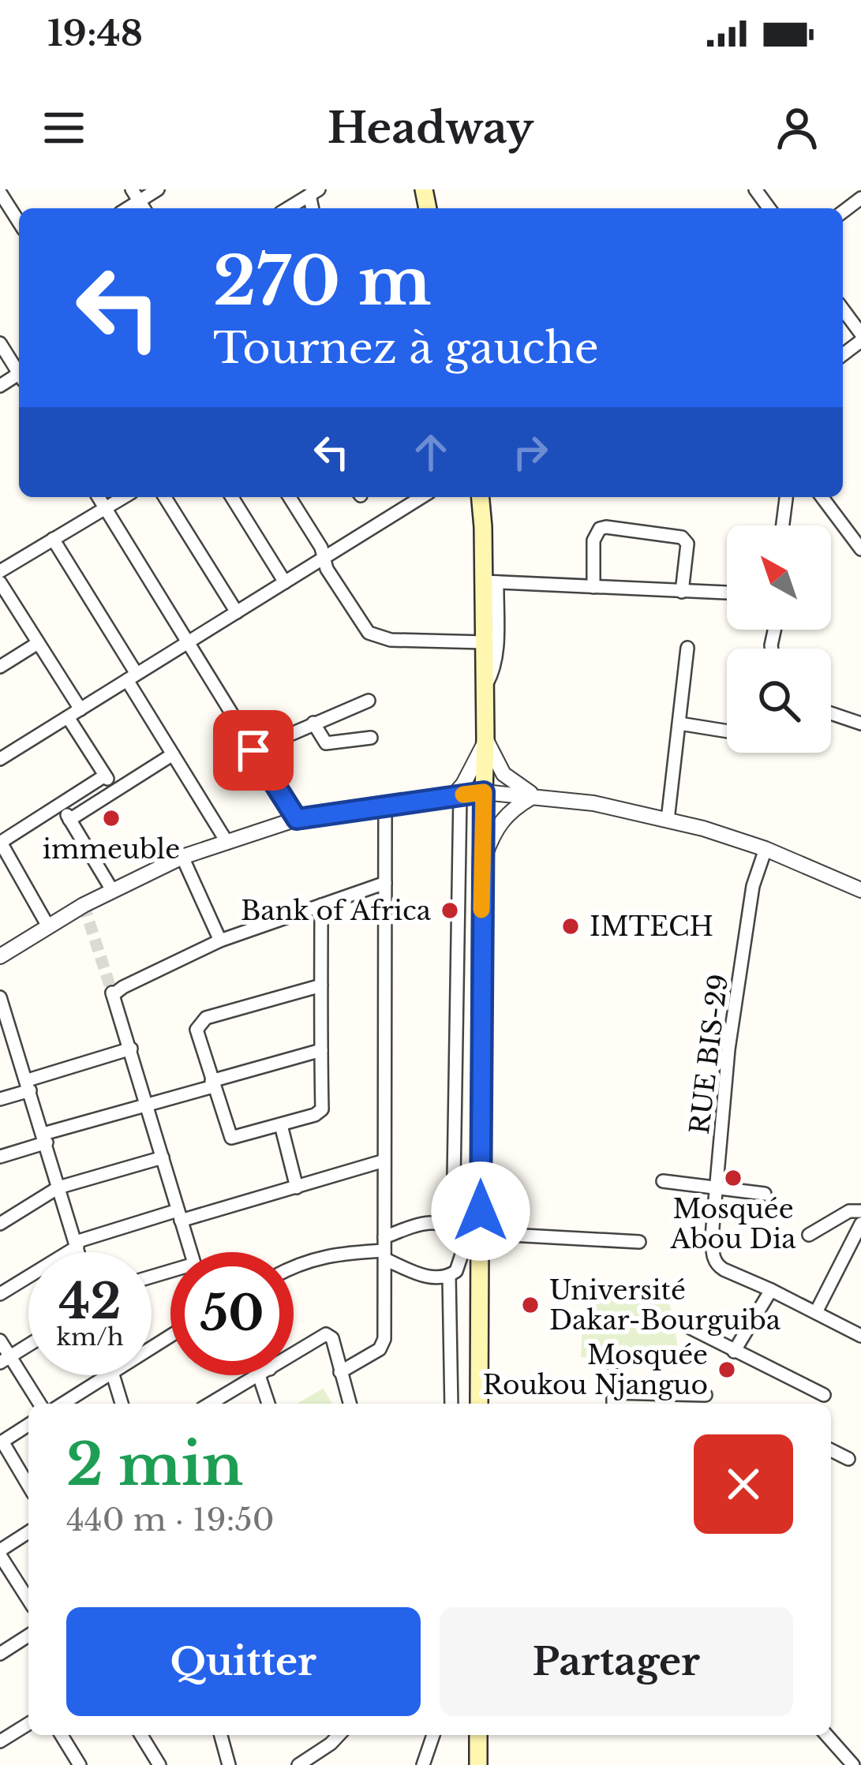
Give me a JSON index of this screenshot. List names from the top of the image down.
{
  "streets": {
    "street": ["RUE BIS-29"]
  },
  "places": [
    "immeuble",
    "Bank of Africa",
    "IMTECH",
    "Mosquée Abou Dia",
    "Université Dakar-Bourguiba",
    "Mosquée Roukou Njanguo"
  ],
  "north": "top left",
  "page": {
    "status": "19:48",
    "header": "Headway",
    "turn": ["270 m", "Tournez à gauche"],
    "speed": "42 km/h",
    "limit": "50",
    "heading": ["2 min", "440 m · 19:50"],
    "buttons": ["Quitter", "Partager"]
  }
}
